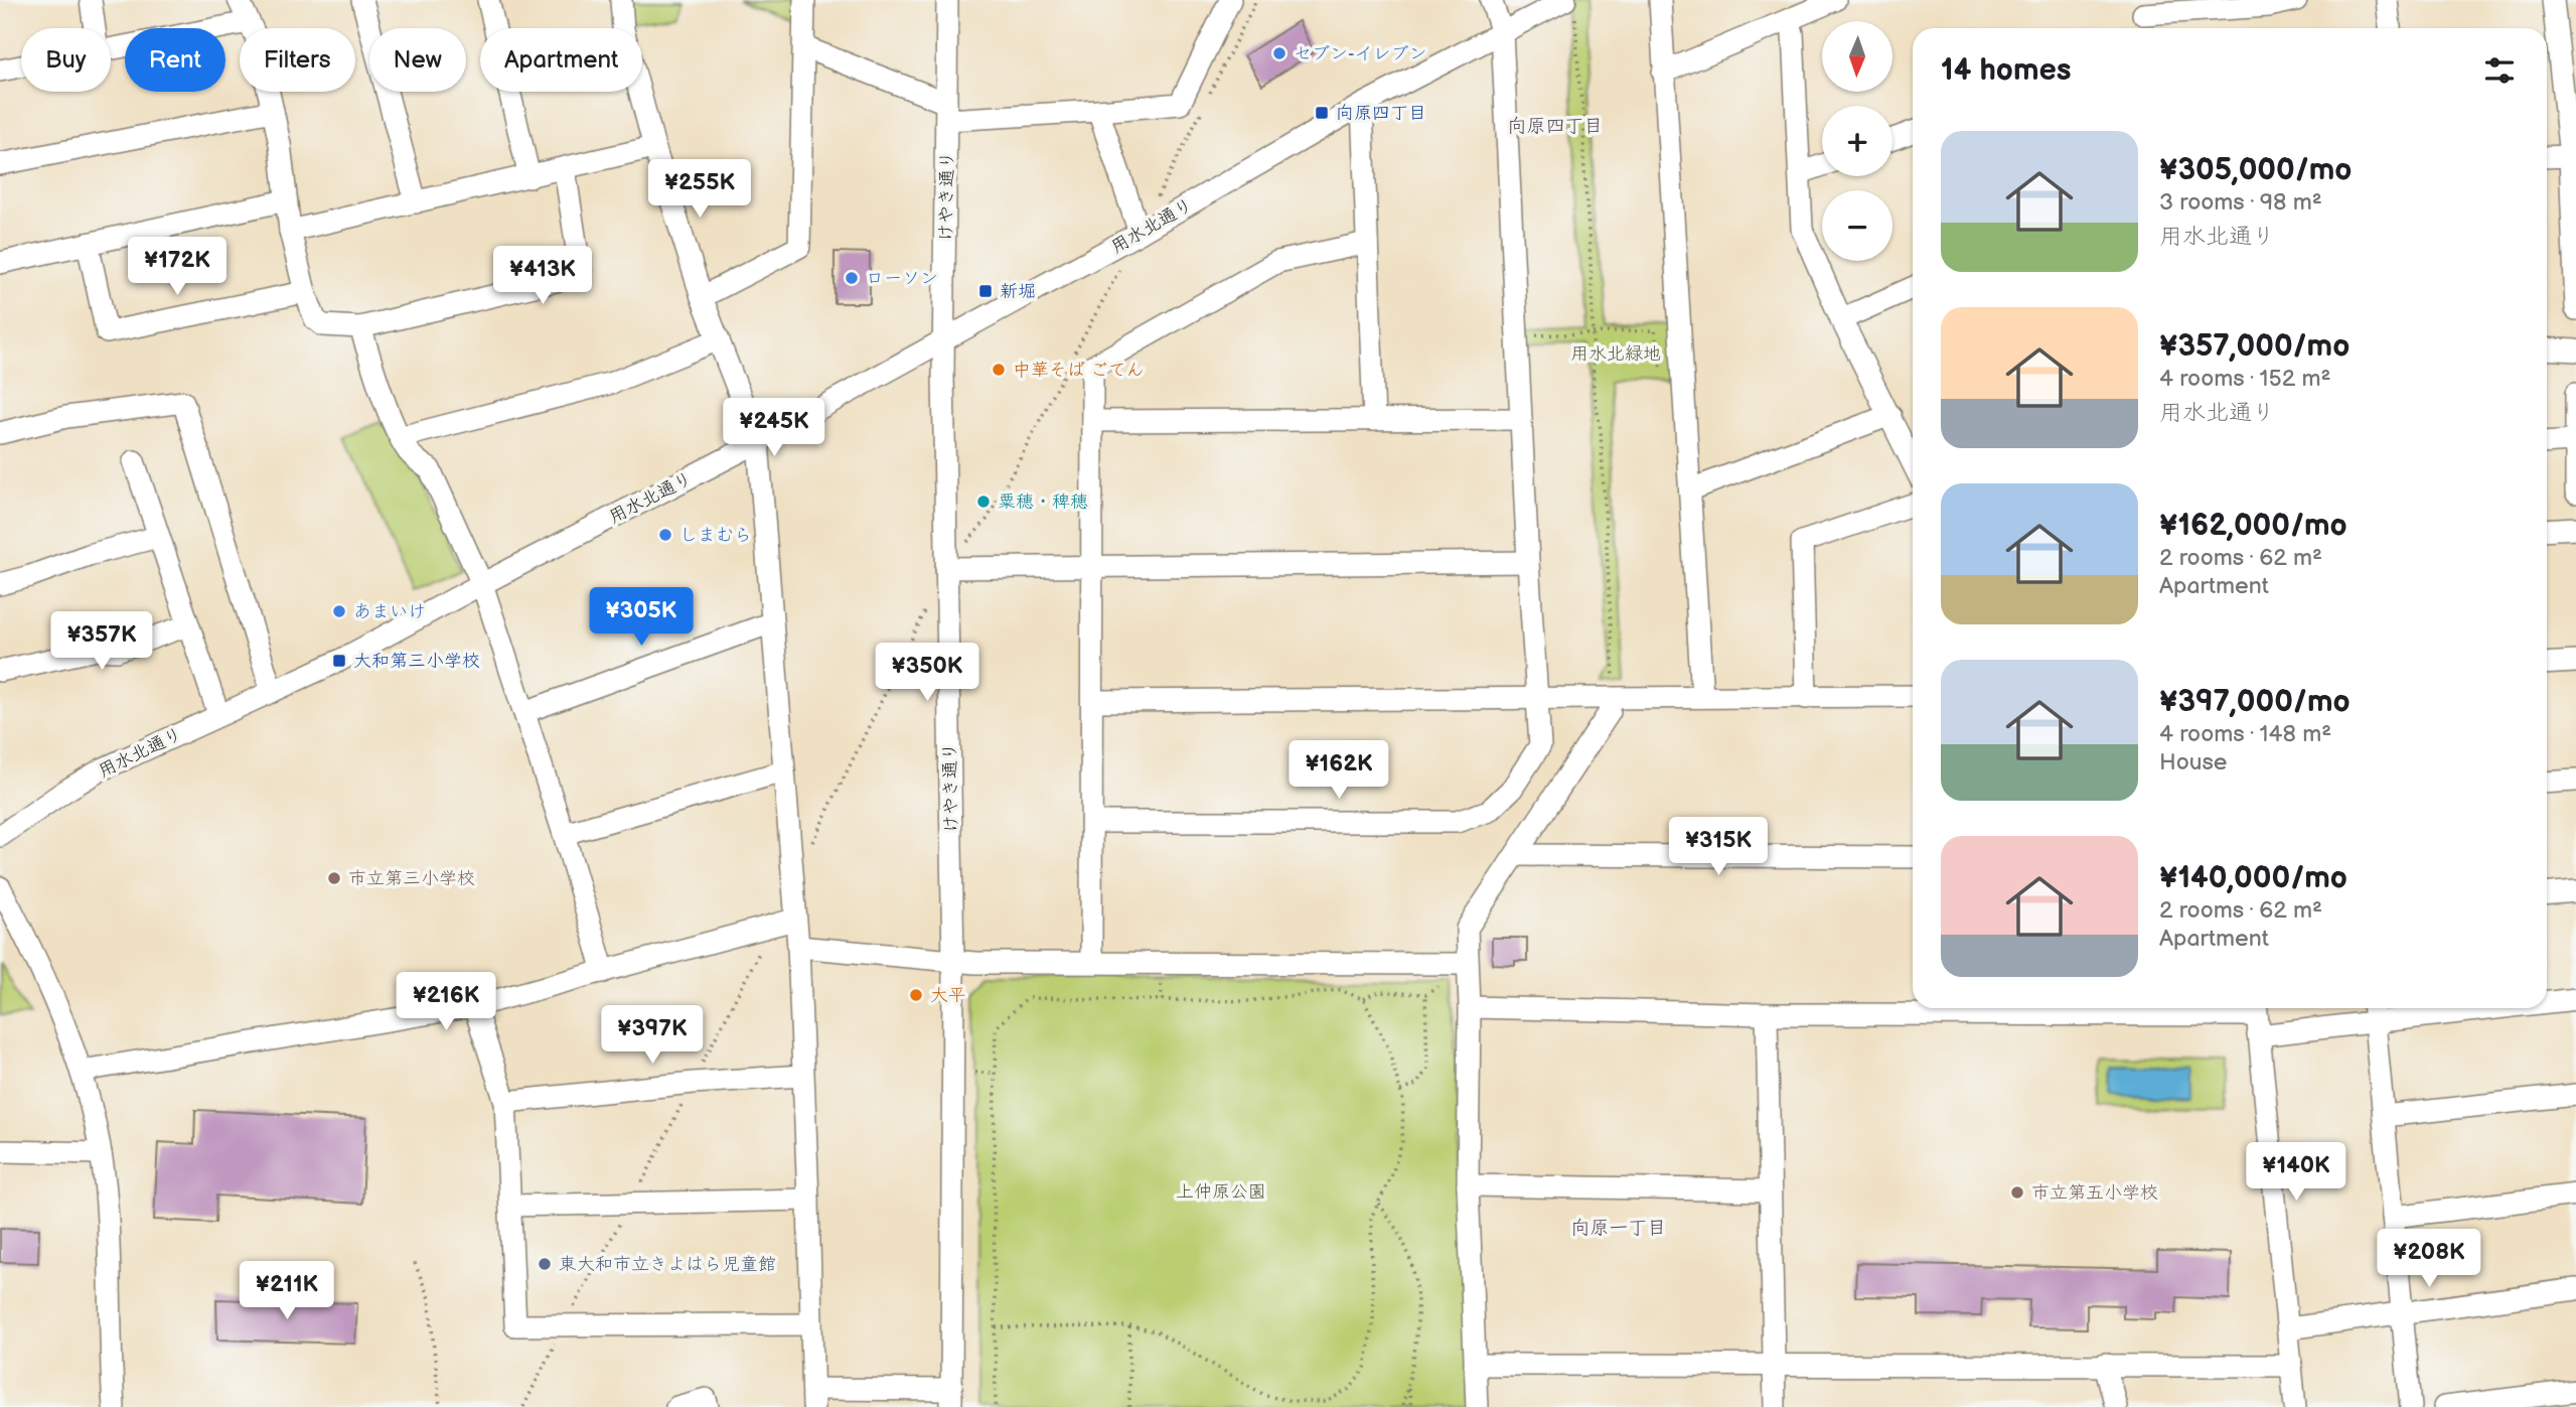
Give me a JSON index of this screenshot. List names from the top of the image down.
{
  "streets": {
    "street": ["けやき通り", "用水北通り"]
  },
  "crossings": [
    ["けやき通り", "用水北通り"]
  ],
  "districts": ["向原四丁目", "向原一丁目"],
  "parks": ["用水北緑地", "上仲原公園"],
  "places": {
    "other": [
      "セブン-イレブン",
      "ローソン",
      "中華そば ごてん",
      "粟穂・稗穂",
      "しまむら",
      "あまいけ",
      "市立第三小学校",
      "大平",
      "市立第五小学校",
      "東大和市立きよはら児童館"
    ],
    "transit": ["向原四丁目", "新堀", "大和第三小学校"]
  },
  "north": "bottom",
  "page": {
    "map_buttons": ["+", "−"],
    "chip": [
      "Buy",
      "Rent",
      "Filters",
      "New",
      "Apartment"
    ],
    "heading": "14 homes",
    "list": [
      {
        "name": "¥305,000/mo",
        "note": "3 rooms · 98 m² · 用水北通り"
      },
      {
        "name": "¥357,000/mo",
        "note": "4 rooms · 152 m² · 用水北通り"
      },
      {
        "name": "¥162,000/mo",
        "note": "2 rooms · 62 m² · Apartment"
      },
      {
        "name": "¥397,000/mo",
        "note": "4 rooms · 148 m² · House"
      },
      {
        "name": "¥140,000/mo",
        "note": "2 rooms · 62 m² · Apartment"
      }
    ],
    "price": [
      "¥255K",
      "¥172K",
      "¥413K",
      "¥245K",
      "¥305K",
      "¥357K",
      "¥350K",
      "¥162K",
      "¥315K",
      "¥216K",
      "¥397K",
      "¥140K",
      "¥208K",
      "¥211K"
    ]
  }
}
